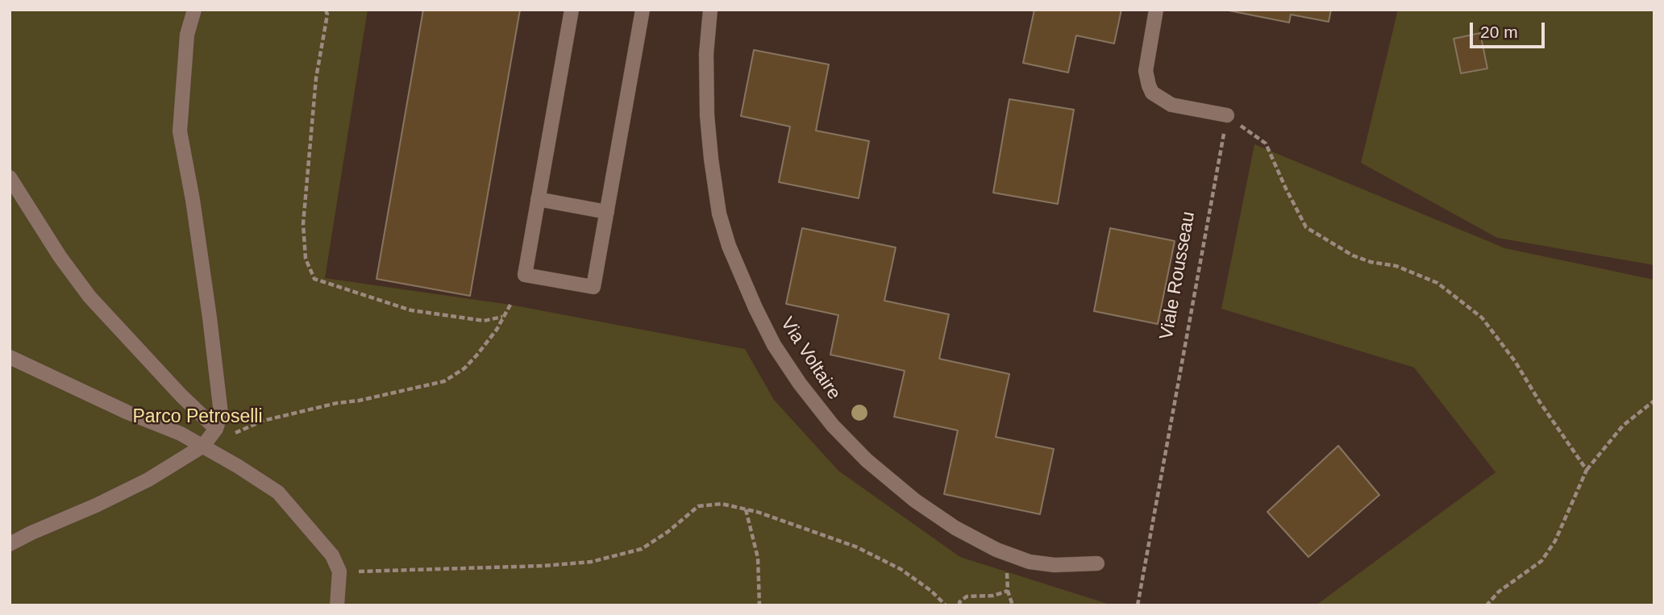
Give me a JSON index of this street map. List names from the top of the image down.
{
  "streets": {
    "street": ["Via Voltaire"],
    "path": ["Viale Rousseau"]
  },
  "parks": ["Parco Petroselli"],
  "scale_bar": "20 m"
}
